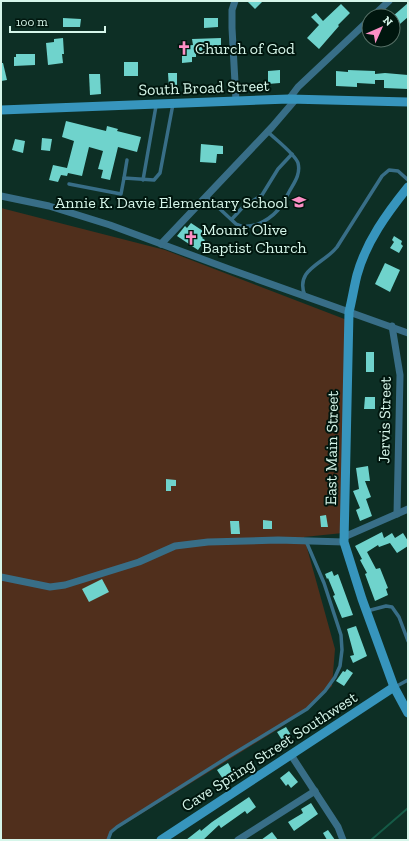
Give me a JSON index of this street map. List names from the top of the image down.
{
  "streets": {
    "main road": ["South Broad Street", "East Main Street", "Cave Spring Street Southwest"],
    "street": ["Jervis Street"]
  },
  "crossings": [
    ["East Main Street", "Cave Spring Street Southwest"]
  ],
  "places": {
    "church": ["Church of God", "Mount Olive Baptist Church"],
    "school or university": ["Annie K. Davie Elementary School"]
  },
  "scale_bar": "100 m",
  "north": "top right"
}
